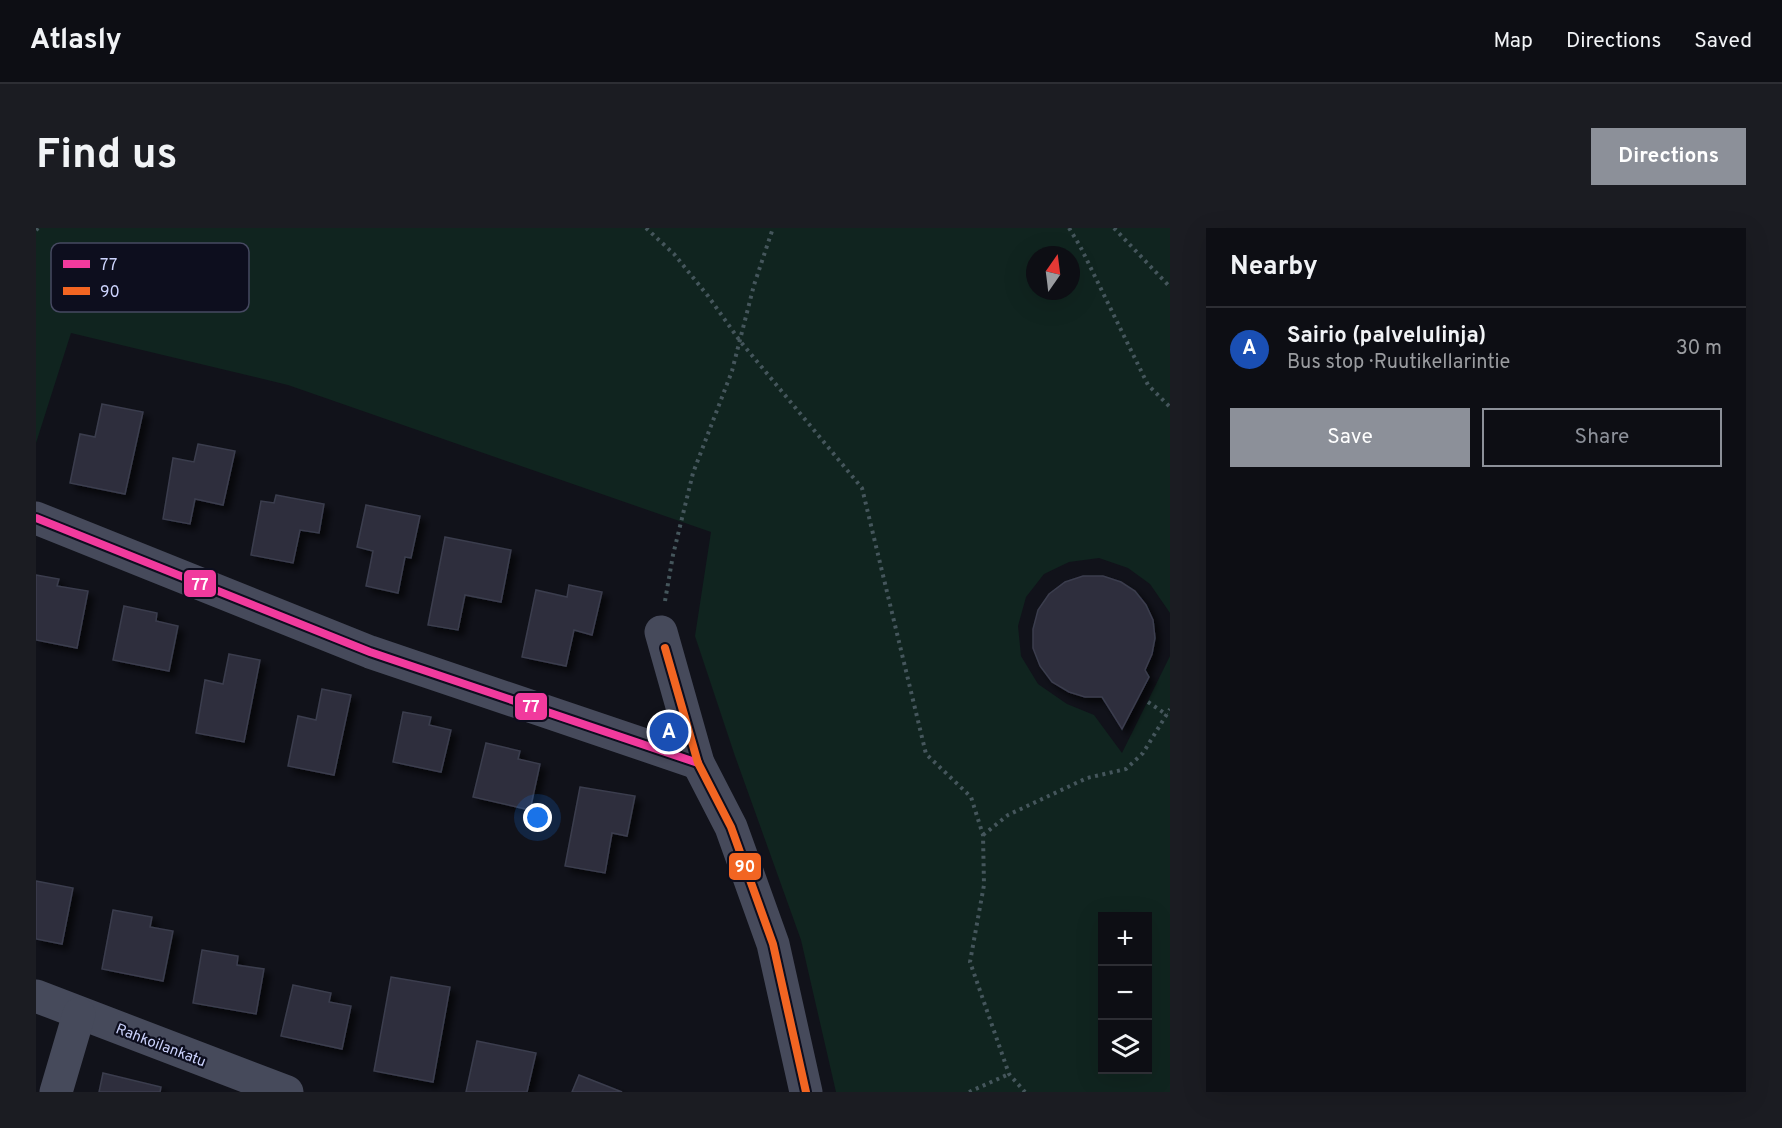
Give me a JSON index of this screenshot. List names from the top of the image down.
{
  "streets": {
    "street": ["Rahkoilankatu"]
  },
  "lines": ["transit line 77", "transit line 90"],
  "legend": ["77", "90"],
  "north": "top",
  "page": {
    "header": "Atlasly",
    "nav": ["Map", "Directions", "Saved"],
    "buttons": [
      "Directions",
      ["Save", "Share"]
    ],
    "title": "Find us",
    "heading": "Nearby",
    "list": [
      {
        "mark": "A",
        "name": "Sairio (palvelulinja)",
        "note": "Bus stop · Ruutikellarintie",
        "value": "30 m"
      }
    ],
    "pins": "A",
    "map_buttons": ["+", "−"]
  }
}
